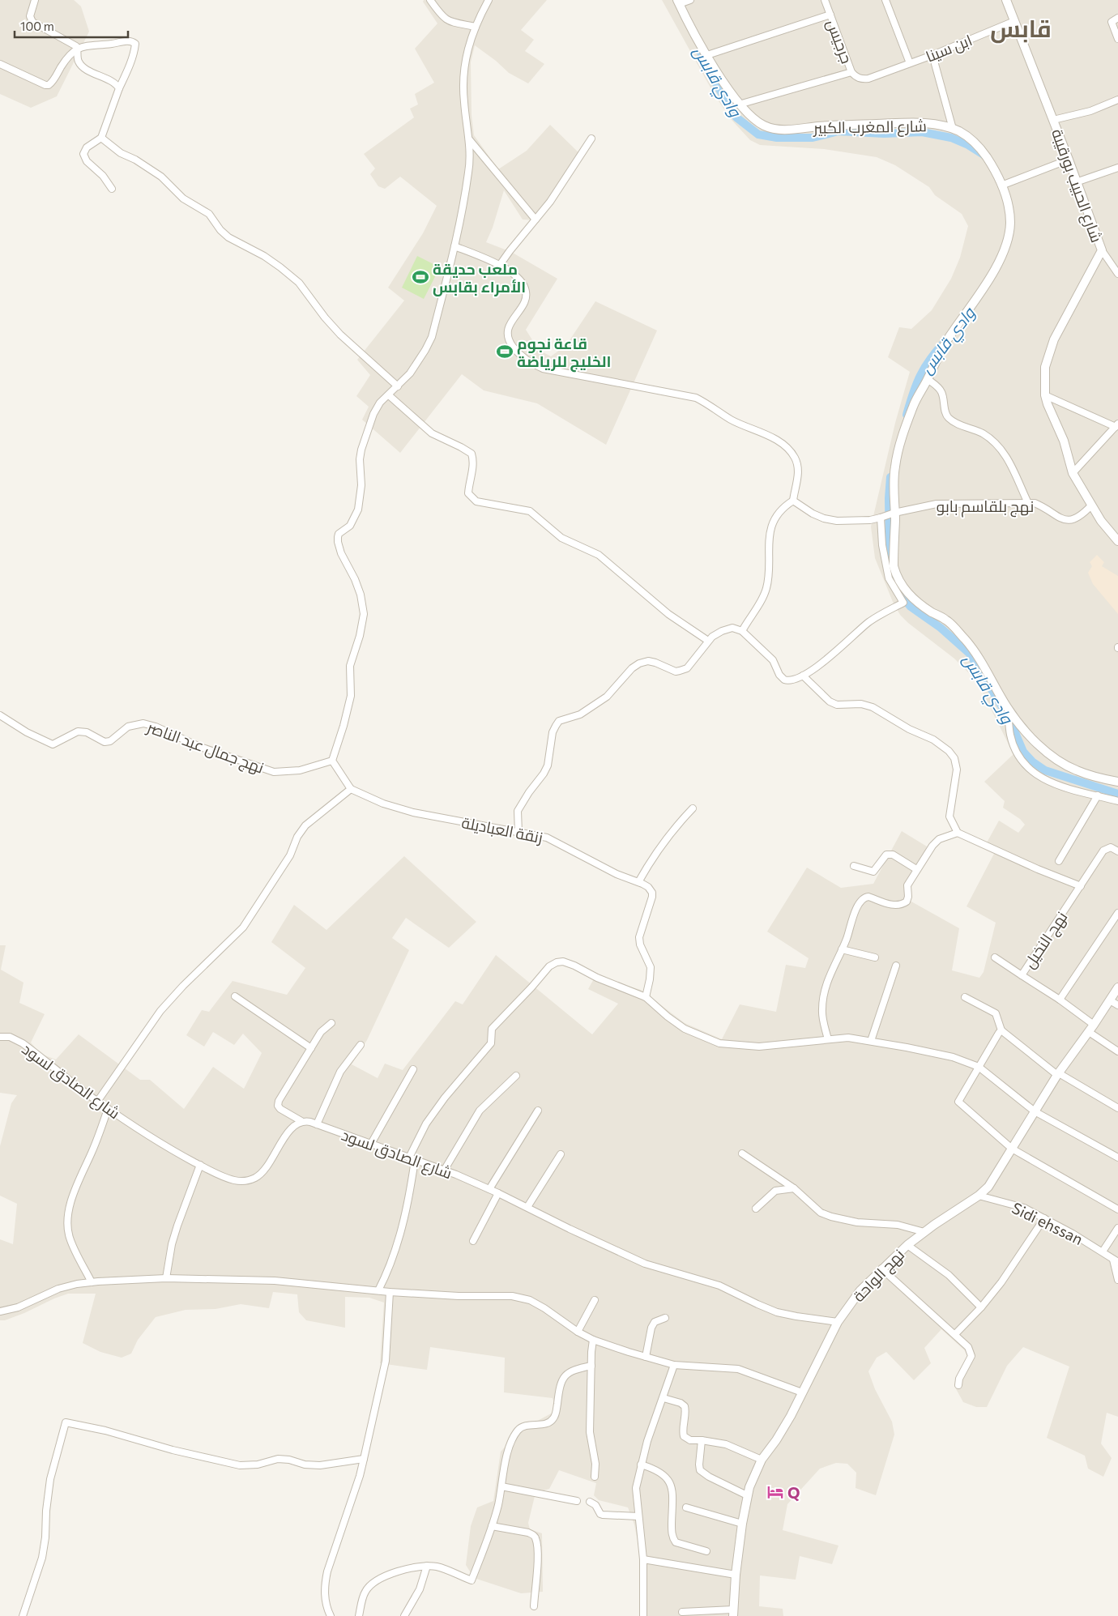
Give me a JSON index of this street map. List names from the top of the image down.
{
  "streets": {
    "street": [
      "جرجيس",
      "ابن سينا",
      "شارع المغرب الكبير",
      "شارع الحبيب بورقيبة",
      "نهج بلقاسم بابو",
      "نهج جمال عبد الناصر",
      "زنقة العباديلة",
      "نهج النخيل",
      "شارع الصادق لسود",
      "Sidi ehssan",
      "نهج الواحة"
    ]
  },
  "crossings": [
    ["جرجيس", "ابن سينا"],
    ["ابن سينا", "شارع الحبيب بورقيبة"],
    ["شارع المغرب الكبير", "نهج بلقاسم بابو"],
    ["شارع الحبيب بورقيبة", "نهج بلقاسم بابو"],
    ["نهج النخيل", "نهج الواحة"],
    ["شارع الصادق لسود", "نهج الواحة"],
    ["Sidi ehssan", "نهج الواحة"]
  ],
  "districts": ["قابس"],
  "water": ["وادي قابس"],
  "places": {
    "sports": ["ملعب حديقة الأمراء بقابس", "قاعة نجوم الخليج للرياضة"],
    "hotel": ["Q"]
  },
  "scale_bar": "100 m"
}
